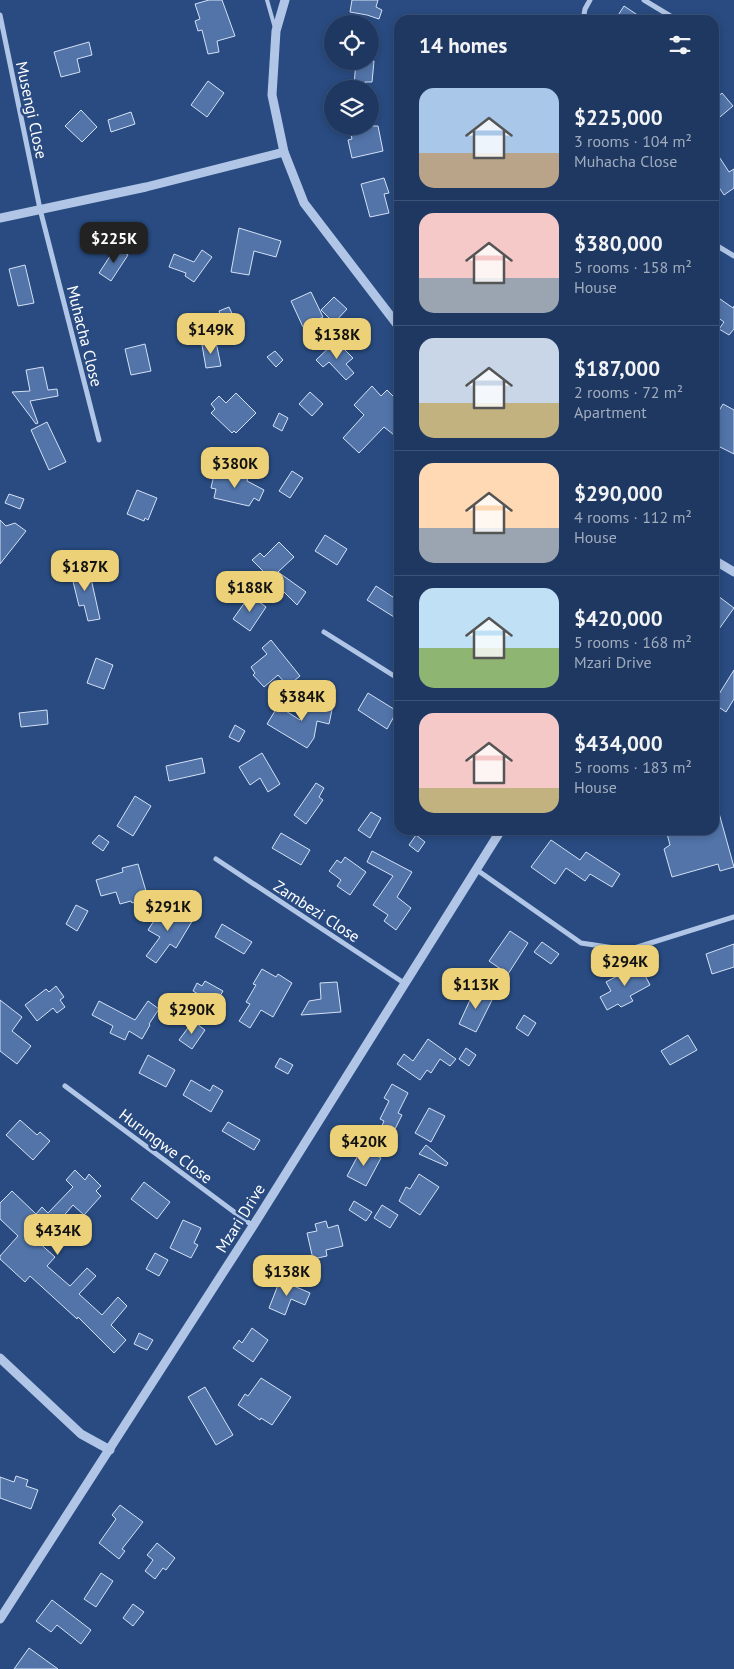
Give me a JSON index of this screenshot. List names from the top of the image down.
{
  "streets": {
    "street": [
      "Musengi Close",
      "Muhacha Close",
      "Zambezi Close",
      "Hurungwe Close",
      "Mzari Drive"
    ]
  },
  "crossings": [
    ["Musengi Close", "Muhacha Close"],
    ["Zambezi Close", "Mzari Drive"],
    ["Hurungwe Close", "Mzari Drive"]
  ],
  "page": {
    "heading": "14 homes",
    "list": [
      {
        "name": "$225,000",
        "note": "3 rooms · 104 m² · Muhacha Close"
      },
      {
        "name": "$380,000",
        "note": "5 rooms · 158 m² · House"
      },
      {
        "name": "$187,000",
        "note": "2 rooms · 72 m² · Apartment"
      },
      {
        "name": "$290,000",
        "note": "4 rooms · 112 m² · House"
      },
      {
        "name": "$420,000",
        "note": "5 rooms · 168 m² · Mzari Drive"
      },
      {
        "name": "$434,000",
        "note": "5 rooms · 183 m² · House"
      }
    ],
    "price": [
      "$225K",
      "$149K",
      "$138K",
      "$380K",
      "$187K",
      "$188K",
      "$384K",
      "$291K",
      "$294K",
      "$113K",
      "$290K",
      "$420K",
      "$434K",
      "$138K"
    ]
  }
}
